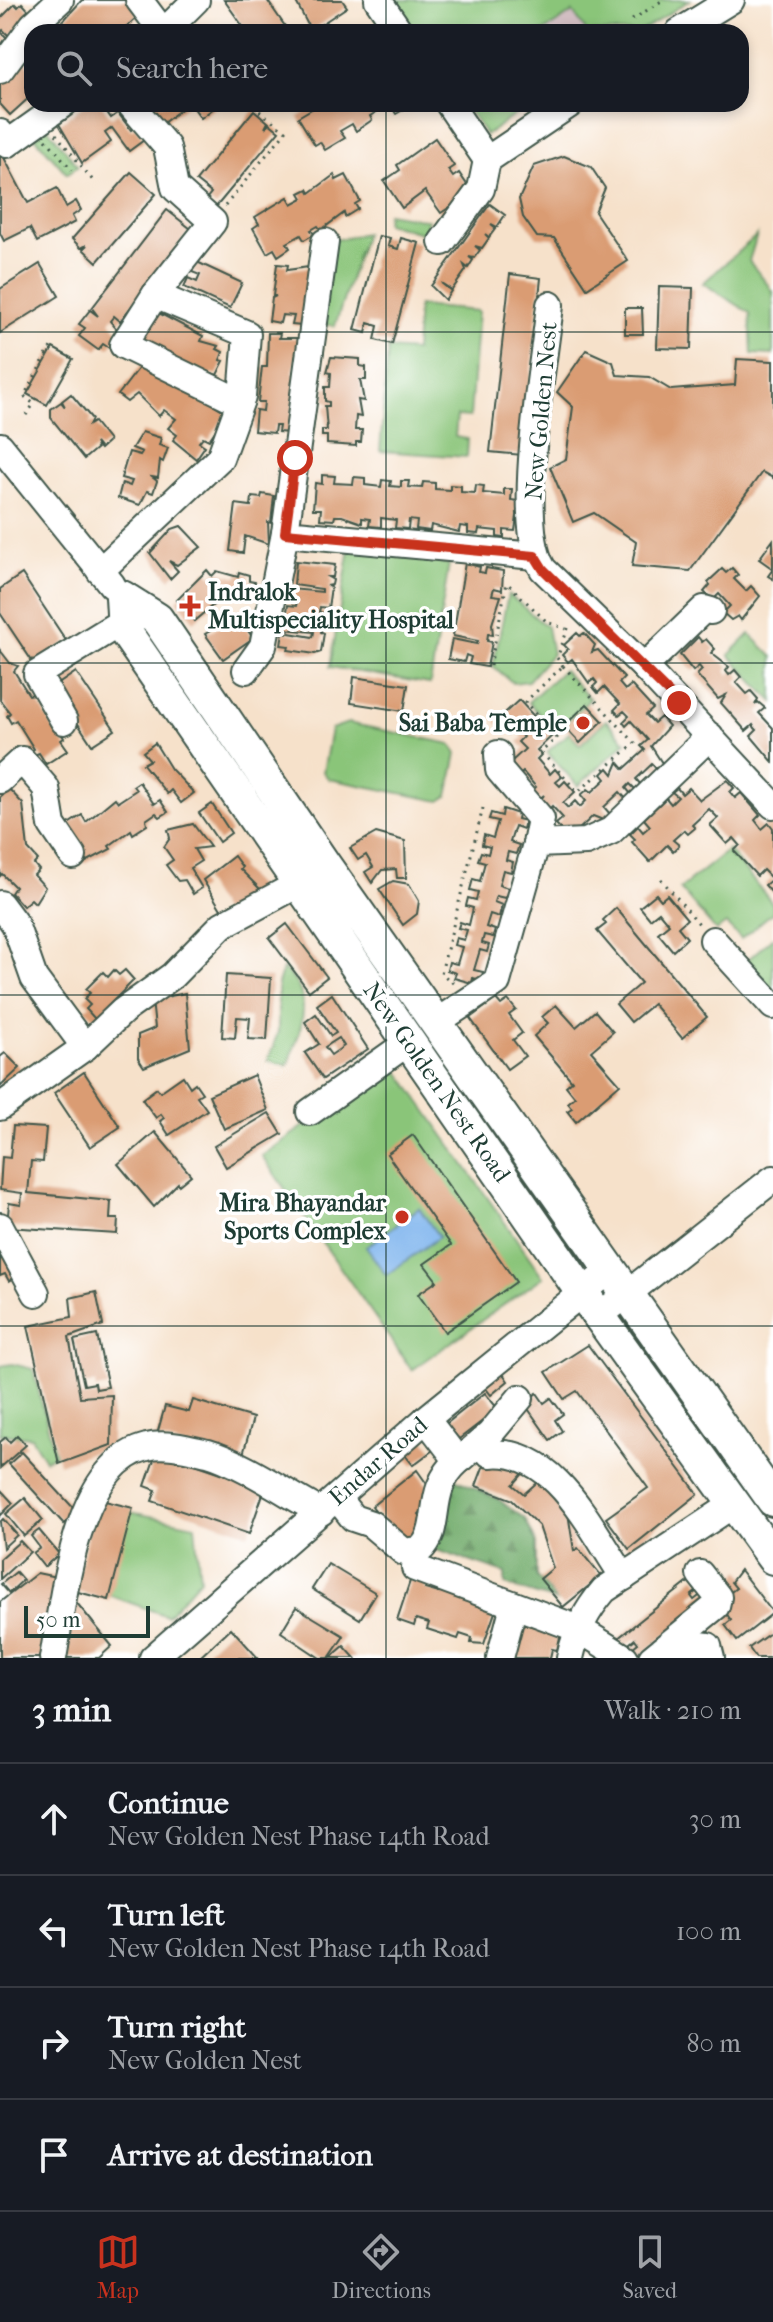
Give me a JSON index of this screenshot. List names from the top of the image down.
{
  "streets": {
    "main road": ["New Golden Nest Road"],
    "street": ["New Golden Nest", "Endar Road"]
  },
  "crossings": [
    ["New Golden Nest Road", "Endar Road"]
  ],
  "places": {
    "health": ["Indralok Multispeciality Hospital"],
    "other": ["Sai Baba Temple", "Mira Bhayandar Sports Complex"]
  },
  "scale_bar": "50 m",
  "page": {
    "search": "Search here",
    "scale": "50 m",
    "heading": ["3 min", "Walk · 210 m"],
    "list": [
      ["Continue", "New Golden Nest Phase 14th Road", "30 m"],
      ["Turn left", "New Golden Nest Phase 14th Road", "100 m"],
      ["Turn right", "New Golden Nest", "80 m"],
      "Arrive at destination"
    ],
    "nav": ["Map", "Directions", "Saved"]
  }
}
